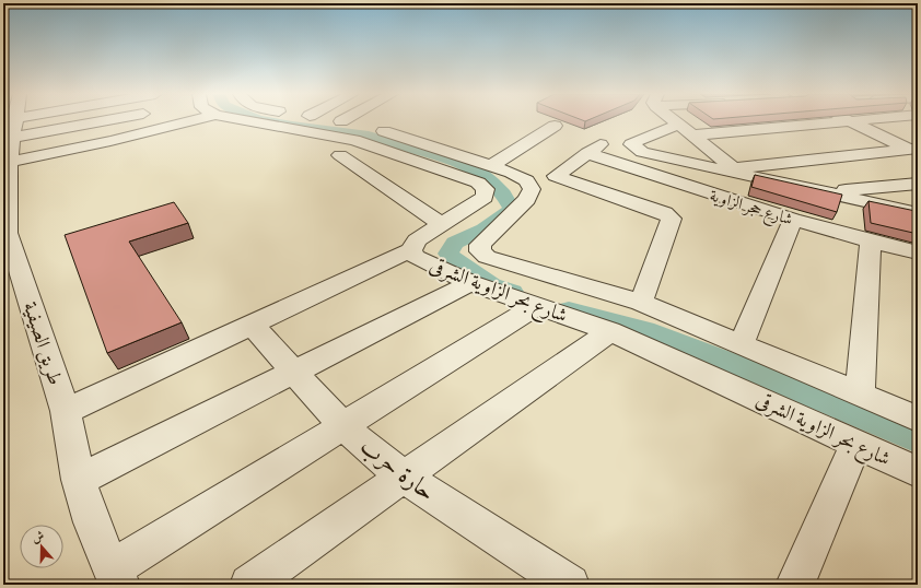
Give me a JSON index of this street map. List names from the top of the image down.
{
  "streets": {
    "street": [
      "شارع حجر الزاوية",
      "شارع بحر الزاوية الشرقى",
      "طريق الصيفية",
      "حارة حرب"
    ]
  },
  "north": "top"
}
